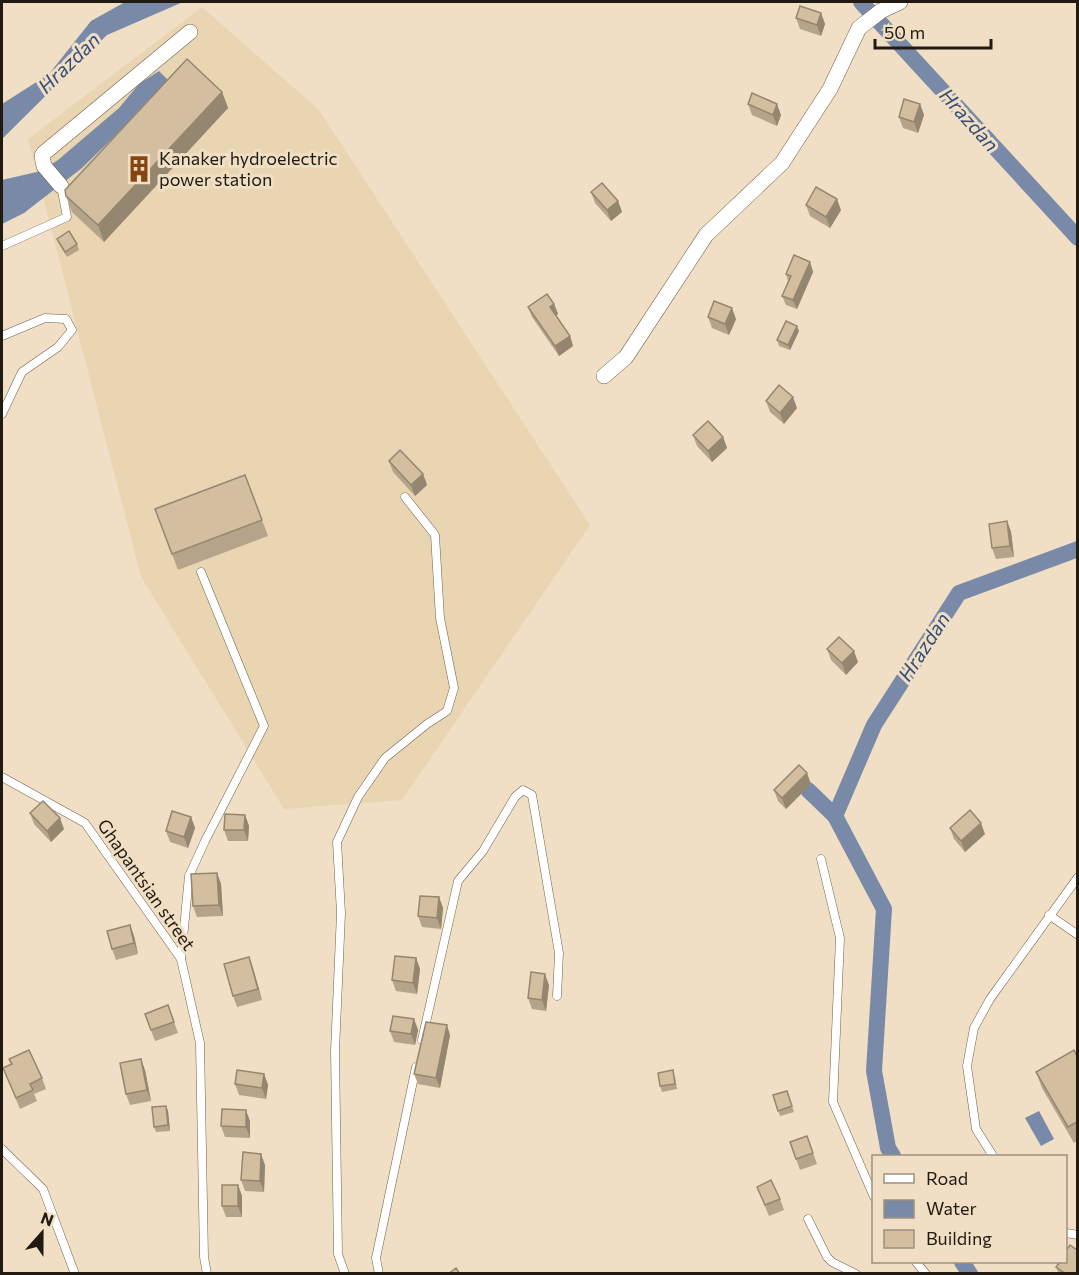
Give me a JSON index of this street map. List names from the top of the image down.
{
  "streets": {
    "lane": ["Ghapantsian street"]
  },
  "water": ["Hrazdan"],
  "places": {
    "building": ["Kanaker hydroelectric power station"]
  },
  "legend": ["Road", "Water", "Building"],
  "scale_bar": "50 m",
  "north": "top"
}
